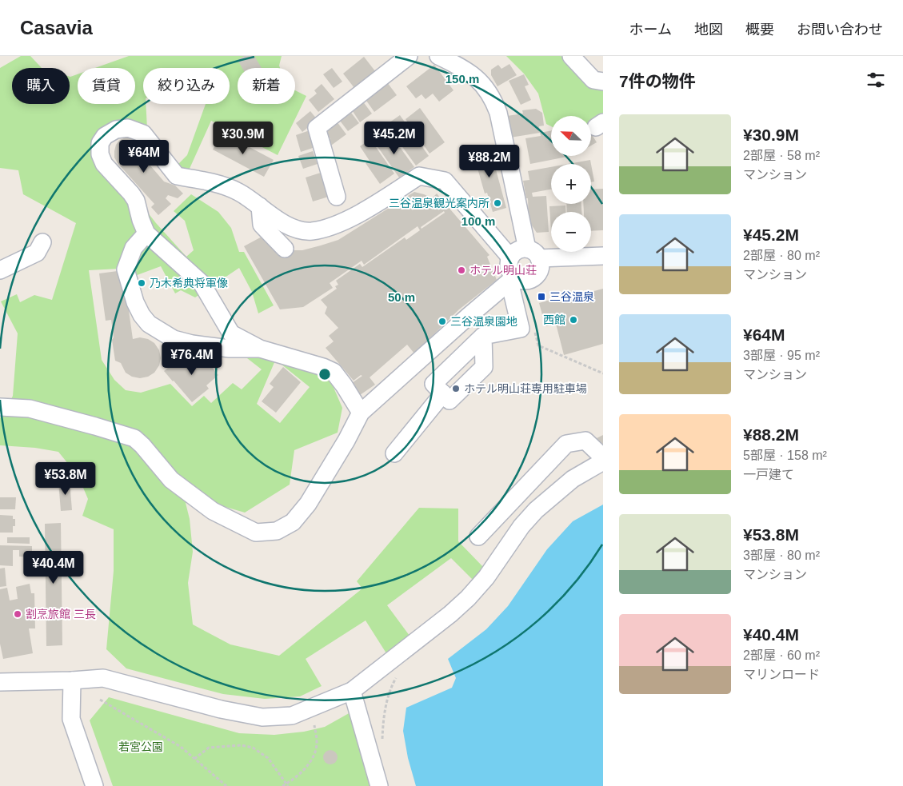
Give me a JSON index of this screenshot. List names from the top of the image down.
{
  "parks": ["若宮公園"],
  "places": {
    "other": [
      "三谷温泉観光案内所",
      "ホテル明山荘",
      "乃木希典将軍像",
      "西館",
      "三谷温泉園地",
      "ホテル明山荘専用駐車場",
      "割烹旅館 三長"
    ],
    "transit": ["三谷温泉"]
  },
  "north": "top left",
  "page": {
    "header": "Casavia",
    "nav": [
      "ホーム",
      "地図",
      "概要",
      "お問い合わせ"
    ],
    "heading": "7件の物件",
    "chip": [
      "購入",
      "賃貸",
      "絞り込み",
      "新着"
    ],
    "list": [
      {
        "name": "¥30.9M",
        "note": "2部屋 · 58 m² · マンション"
      },
      {
        "name": "¥45.2M",
        "note": "2部屋 · 80 m² · マンション"
      },
      {
        "name": "¥64M",
        "note": "3部屋 · 95 m² · マンション"
      },
      {
        "name": "¥88.2M",
        "note": "5部屋 · 158 m² · 一戸建て"
      },
      {
        "name": "¥53.8M",
        "note": "3部屋 · 80 m² · マンション"
      },
      {
        "name": "¥40.4M",
        "note": "2部屋 · 60 m² · マリンロード"
      }
    ],
    "map_buttons": ["+", "−"],
    "price": [
      "¥30.9M",
      "¥45.2M",
      "¥64M",
      "¥88.2M",
      "¥76.4M",
      "¥53.8M",
      "¥40.4M"
    ]
  },
  "rings": ["150 m", "100 m", "50 m"]
}
